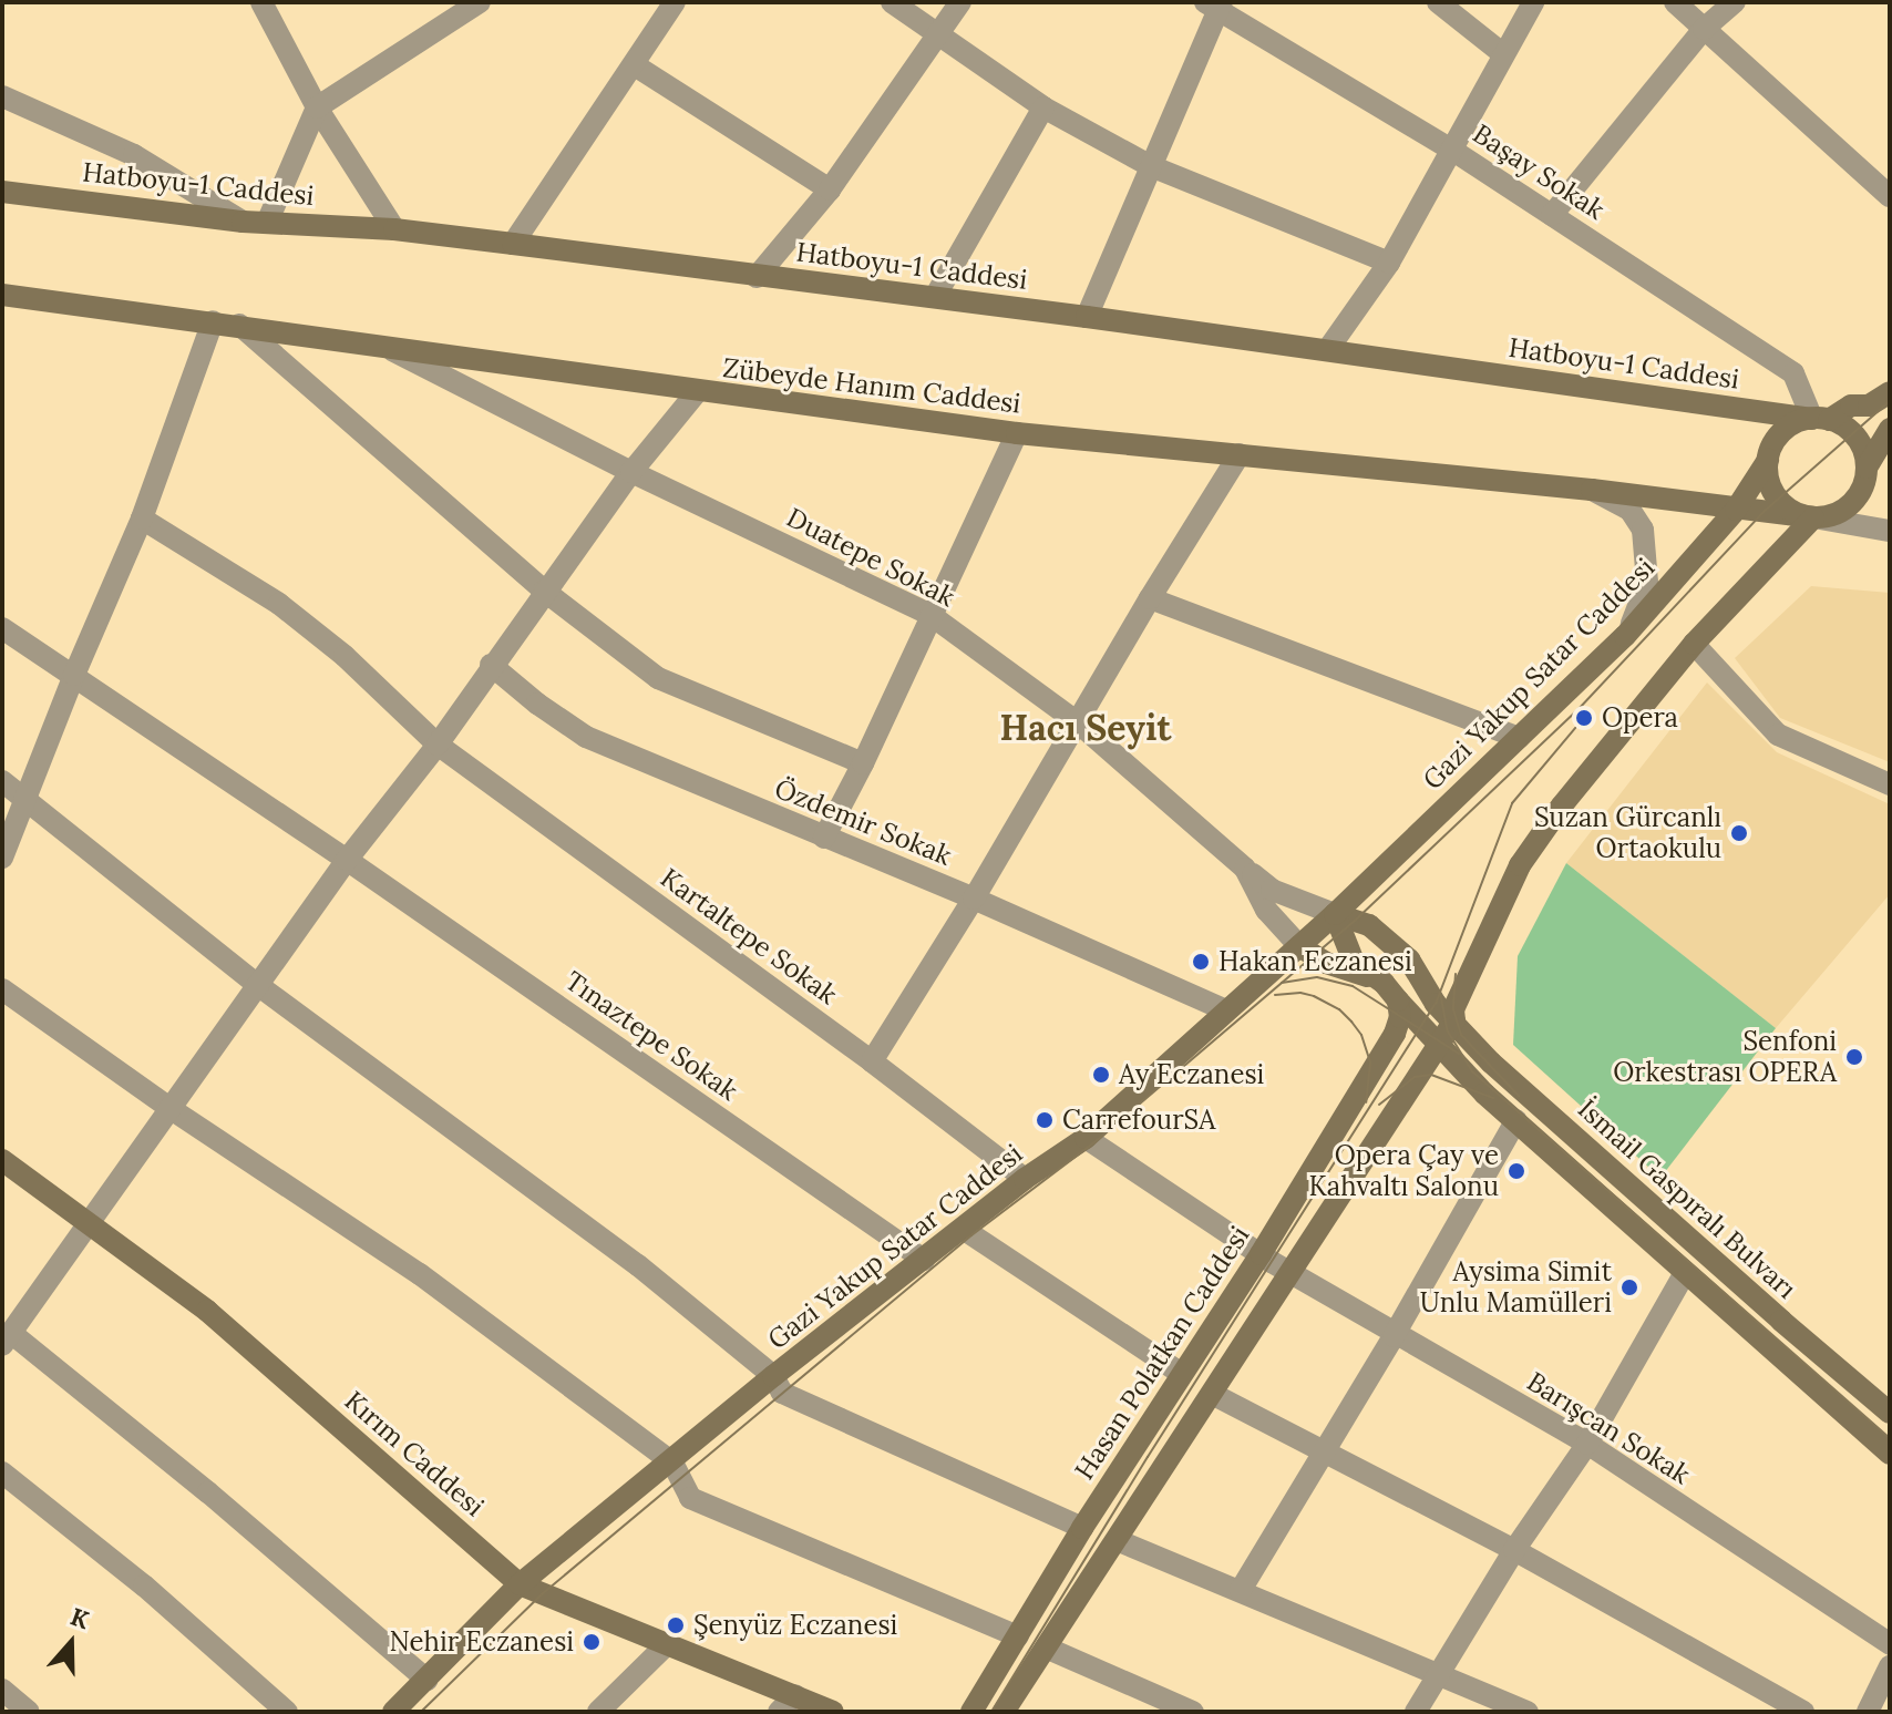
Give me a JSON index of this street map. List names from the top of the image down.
{
  "streets": {
    "main road": [
      "Hatboyu-1 Caddesi",
      "Zübeyde Hanım Caddesi",
      "Gazi Yakup Satar Caddesi",
      "İsmail Gaspıralı Bulvarı",
      "Hasan Polatkan Caddesi",
      "Kırım Caddesi"
    ],
    "street": [
      "Başay Sokak",
      "Duatepe Sokak",
      "Özdemir Sokak",
      "Kartaltepe Sokak",
      "Tınaztepe Sokak",
      "Barışcan Sokak"
    ]
  },
  "crossings": [
    ["Başay Sokak", "Hatboyu-1 Caddesi"],
    ["Başay Sokak", "Zübeyde Hanım Caddesi"],
    ["Başay Sokak", "Gazi Yakup Satar Caddesi"],
    ["Hatboyu-1 Caddesi", "Zübeyde Hanım Caddesi"],
    ["Hatboyu-1 Caddesi", "Gazi Yakup Satar Caddesi"],
    ["Zübeyde Hanım Caddesi", "Duatepe Sokak"],
    ["Zübeyde Hanım Caddesi", "Gazi Yakup Satar Caddesi"],
    ["Duatepe Sokak", "Gazi Yakup Satar Caddesi"],
    ["Gazi Yakup Satar Caddesi", "Özdemir Sokak"],
    ["Gazi Yakup Satar Caddesi", "Kartaltepe Sokak"],
    ["Gazi Yakup Satar Caddesi", "Tınaztepe Sokak"],
    ["Gazi Yakup Satar Caddesi", "İsmail Gaspıralı Bulvarı"],
    ["Gazi Yakup Satar Caddesi", "Barışcan Sokak"],
    ["Gazi Yakup Satar Caddesi", "Kırım Caddesi"],
    ["Hasan Polatkan Caddesi", "Barışcan Sokak"]
  ],
  "districts": ["Hacı Seyit"],
  "places": [
    "Opera",
    "Suzan Gürcanlı Ortaokulu",
    "Hakan Eczanesi",
    "Senfoni Orkestrası OPERA",
    "Ay Eczanesi",
    "CarrefourSA",
    "Opera Çay ve Kahvaltı Salonu",
    "Aysima Simit Unlu Mamülleri",
    "Şenyüz Eczanesi",
    "Nehir Eczanesi"
  ],
  "north": "top"
}
